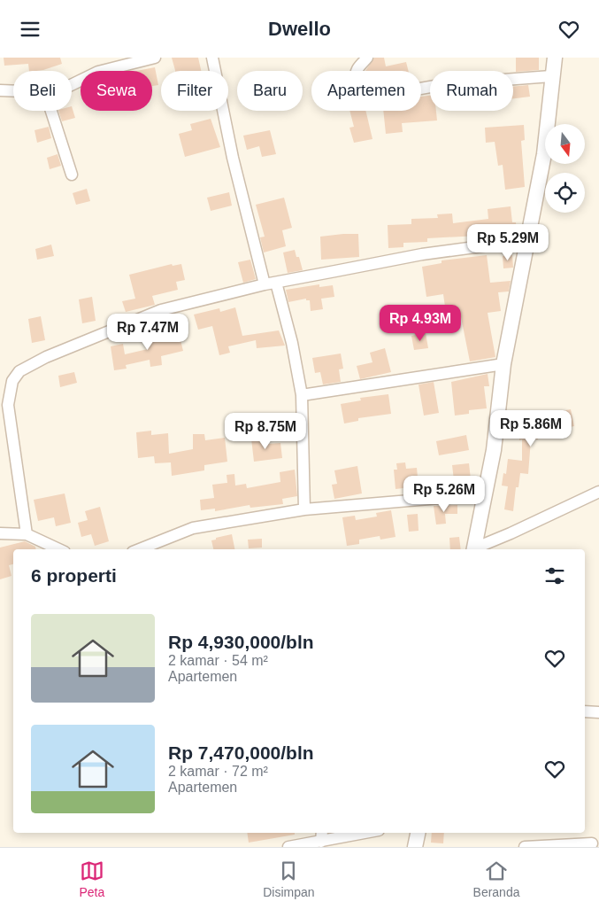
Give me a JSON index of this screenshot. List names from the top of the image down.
{
  "north": "bottom",
  "page": {
    "header": "Dwello",
    "chip": [
      "Beli",
      "Sewa",
      "Filter",
      "Baru",
      "Apartemen",
      "Rumah"
    ],
    "price": [
      "Rp 5.29M",
      "Rp 4.93M",
      "Rp 7.47M",
      "Rp 5.86M",
      "Rp 8.75M",
      "Rp 5.26M"
    ],
    "heading": "6 properti",
    "list": [
      {
        "name": "Rp 4,930,000/bln",
        "note": "2 kamar · 54 m² · Apartemen"
      },
      {
        "name": "Rp 7,470,000/bln",
        "note": "2 kamar · 72 m² · Apartemen"
      }
    ],
    "tabs": ["Peta", "Disimpan", "Beranda"]
  }
}
